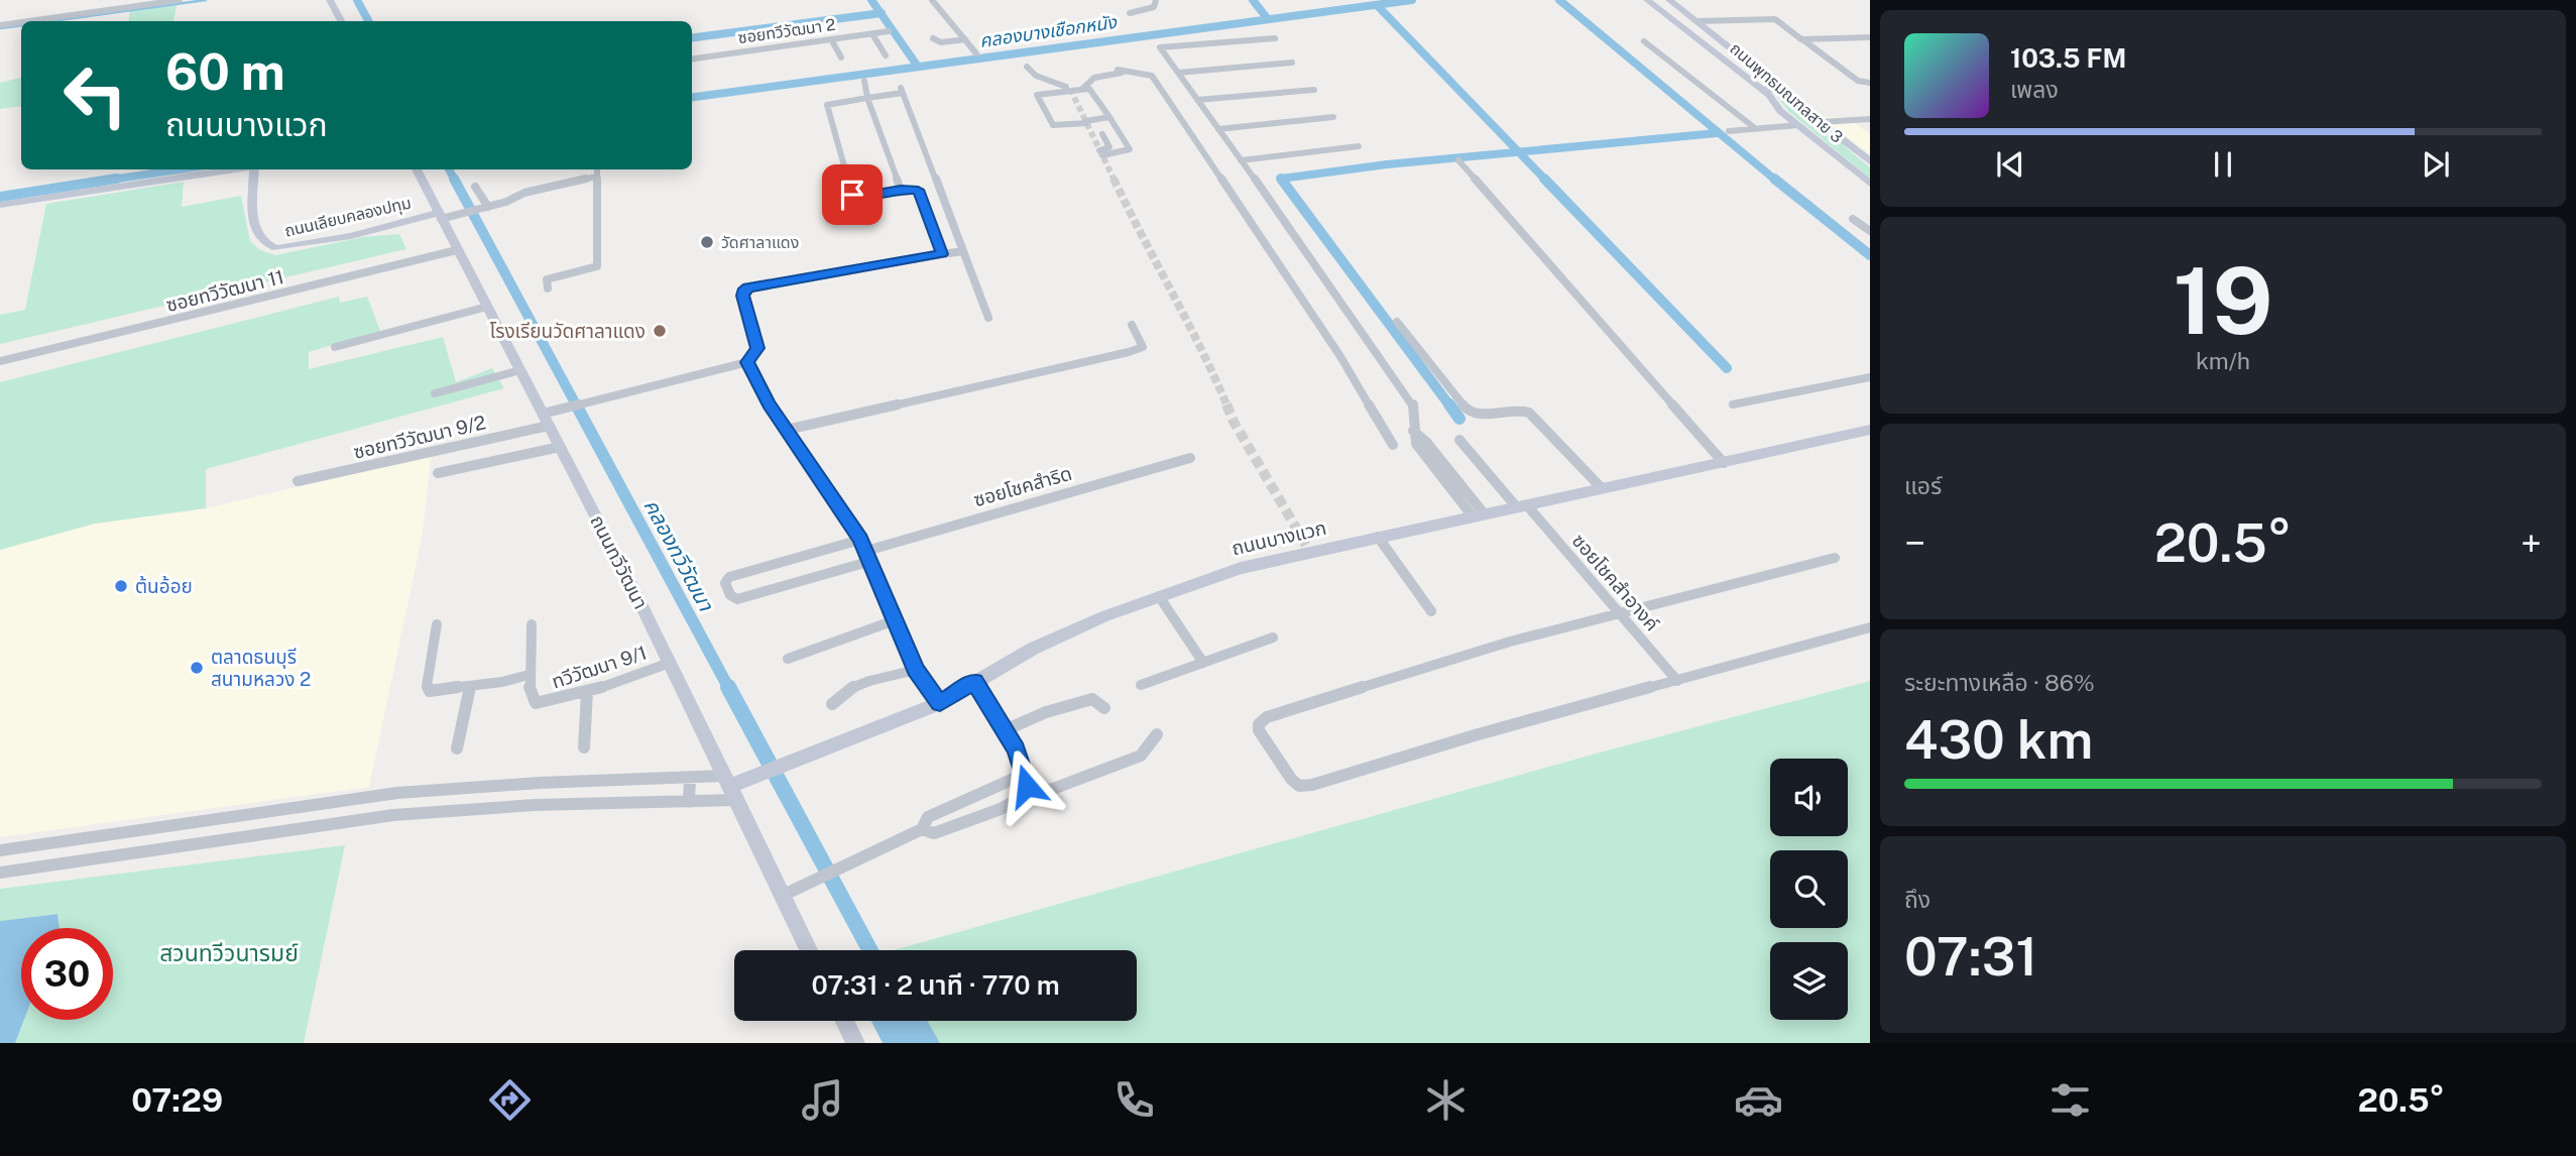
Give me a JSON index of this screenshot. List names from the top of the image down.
{
  "streets": {
    "main road": [
      "ถนนพุทธมณฑลสาย 3",
      "ถนนเลียบคลองปทุม",
      "ถนนบางแวก",
      "ถนนทวีวัฒนา"
    ],
    "street": [
      "ซอยทวีวัฒนา 2",
      "ซอยทวีวัฒนา 11",
      "ซอยทวีวัฒนา 9/2",
      "ซอยโชคสำริด",
      "ซอยโชคสำอางค์",
      "ทวีวัฒนา 9/1"
    ]
  },
  "crossings": [
    ["ถนนเลียบคลองปทุม", "ถนนทวีวัฒนา"],
    ["ซอยทวีวัฒนา 11", "ถนนทวีวัฒนา"],
    ["ซอยทวีวัฒนา 9/2", "ถนนทวีวัฒนา"],
    ["ถนนบางแวก", "ถนนทวีวัฒนา"],
    ["ถนนบางแวก", "ซอยโชคสำอางค์"],
    ["ถนนทวีวัฒนา", "ทวีวัฒนา 9/1"]
  ],
  "water": ["คลองบางเชือกหนัง", "คลองทวีวัฒนา"],
  "parks": ["สวนทวีวนารมย์"],
  "places": [
    "วัดศาลาแดง",
    "โรงเรียนวัดศาลาแดง",
    "ต้นอ้อย",
    "ตลาดธนบุรี สนามหลวง 2"
  ],
  "page": {
    "turn": ["60 m", "ถนนบางแวก"],
    "song": ["103.5 FM", "เพลง"],
    "tile": [
      ["19", "km/h"],
      "แอร์",
      ["ระยะทางเหลือ · 86%", "430 km"],
      ["ถึง", "07:31"]
    ],
    "heat": ["−", "20.5°", "+"],
    "limit": "30",
    "trip": "07:31 · 2 นาที · 770 m",
    "tabs": ["07:29", "20.5°"]
  }
}
